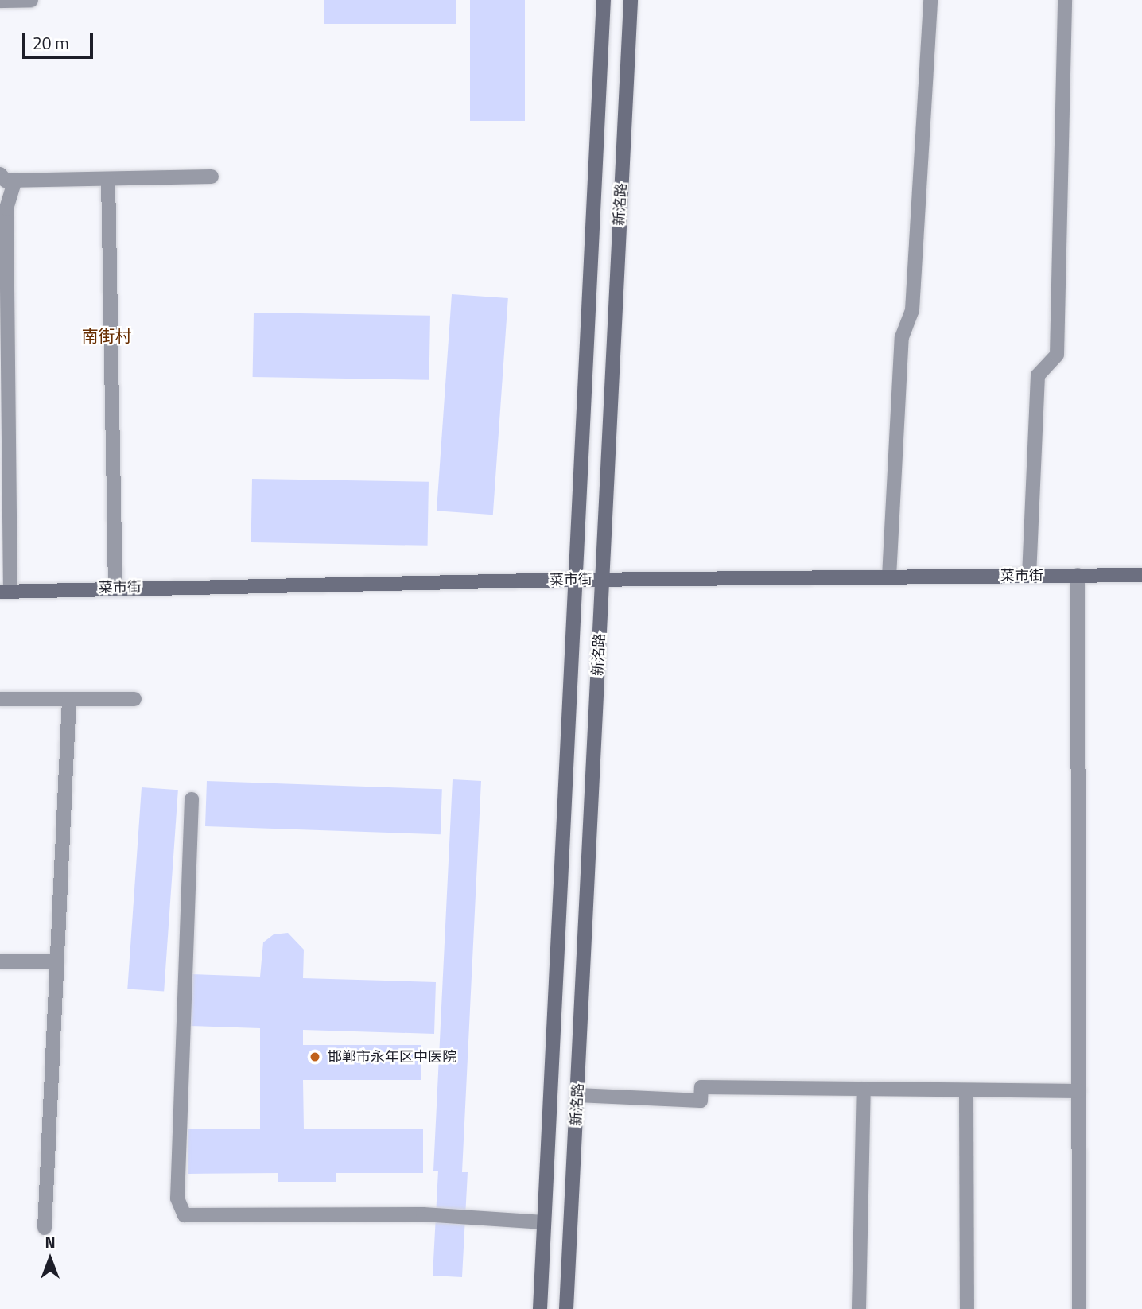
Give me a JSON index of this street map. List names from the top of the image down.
{
  "streets": {
    "main road": ["新洺路", "菜市街"]
  },
  "crossings": [
    ["新洺路", "菜市街"]
  ],
  "districts": ["南街村"],
  "places": ["邯郸市永年区中医院"],
  "scale_bar": "20 m",
  "north": "top"
}
